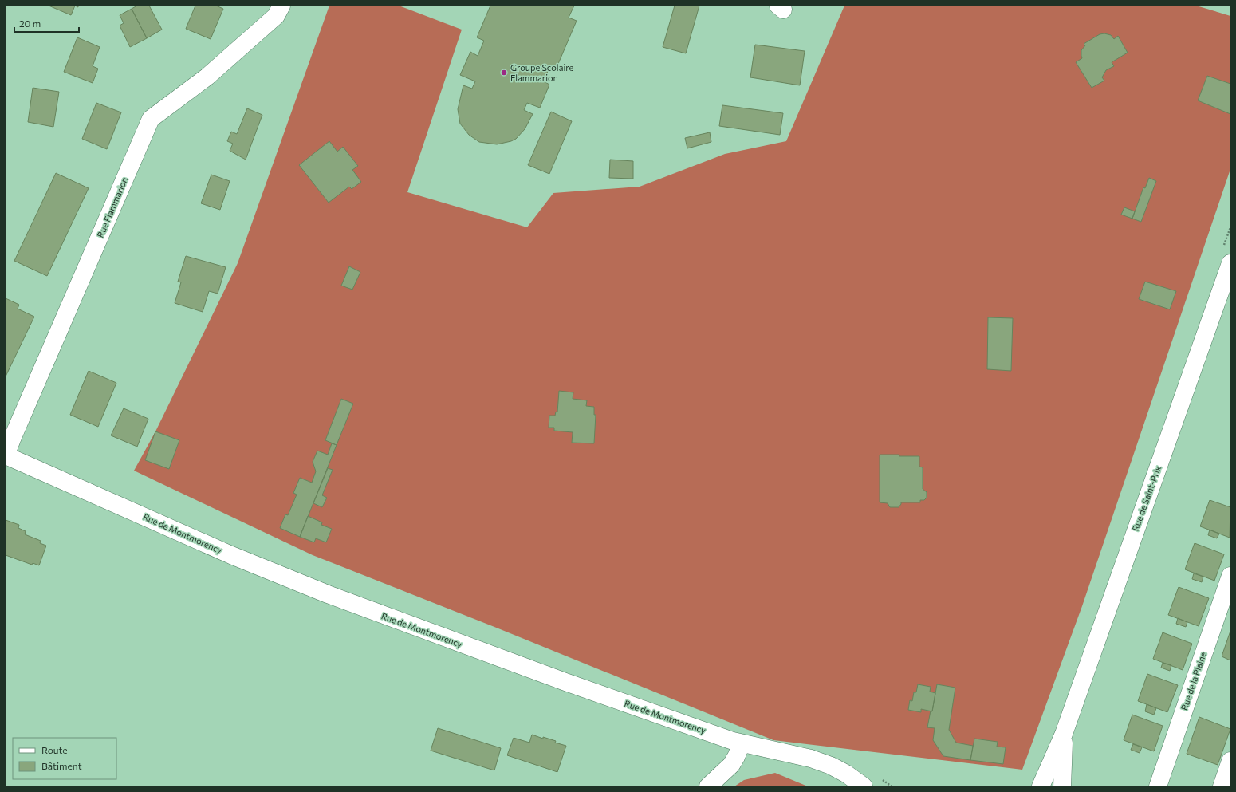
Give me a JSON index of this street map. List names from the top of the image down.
{
  "streets": {
    "street": [
      "Rue Flammarion",
      "Rue de Saint-Prix",
      "Rue de Montmorency",
      "Rue de la Plaine"
    ]
  },
  "crossings": [
    ["Rue Flammarion", "Rue de Montmorency"]
  ],
  "places": ["Groupe Scolaire Flammarion"],
  "legend": ["Route", "Bâtiment"],
  "scale_bar": "20 m"
}
